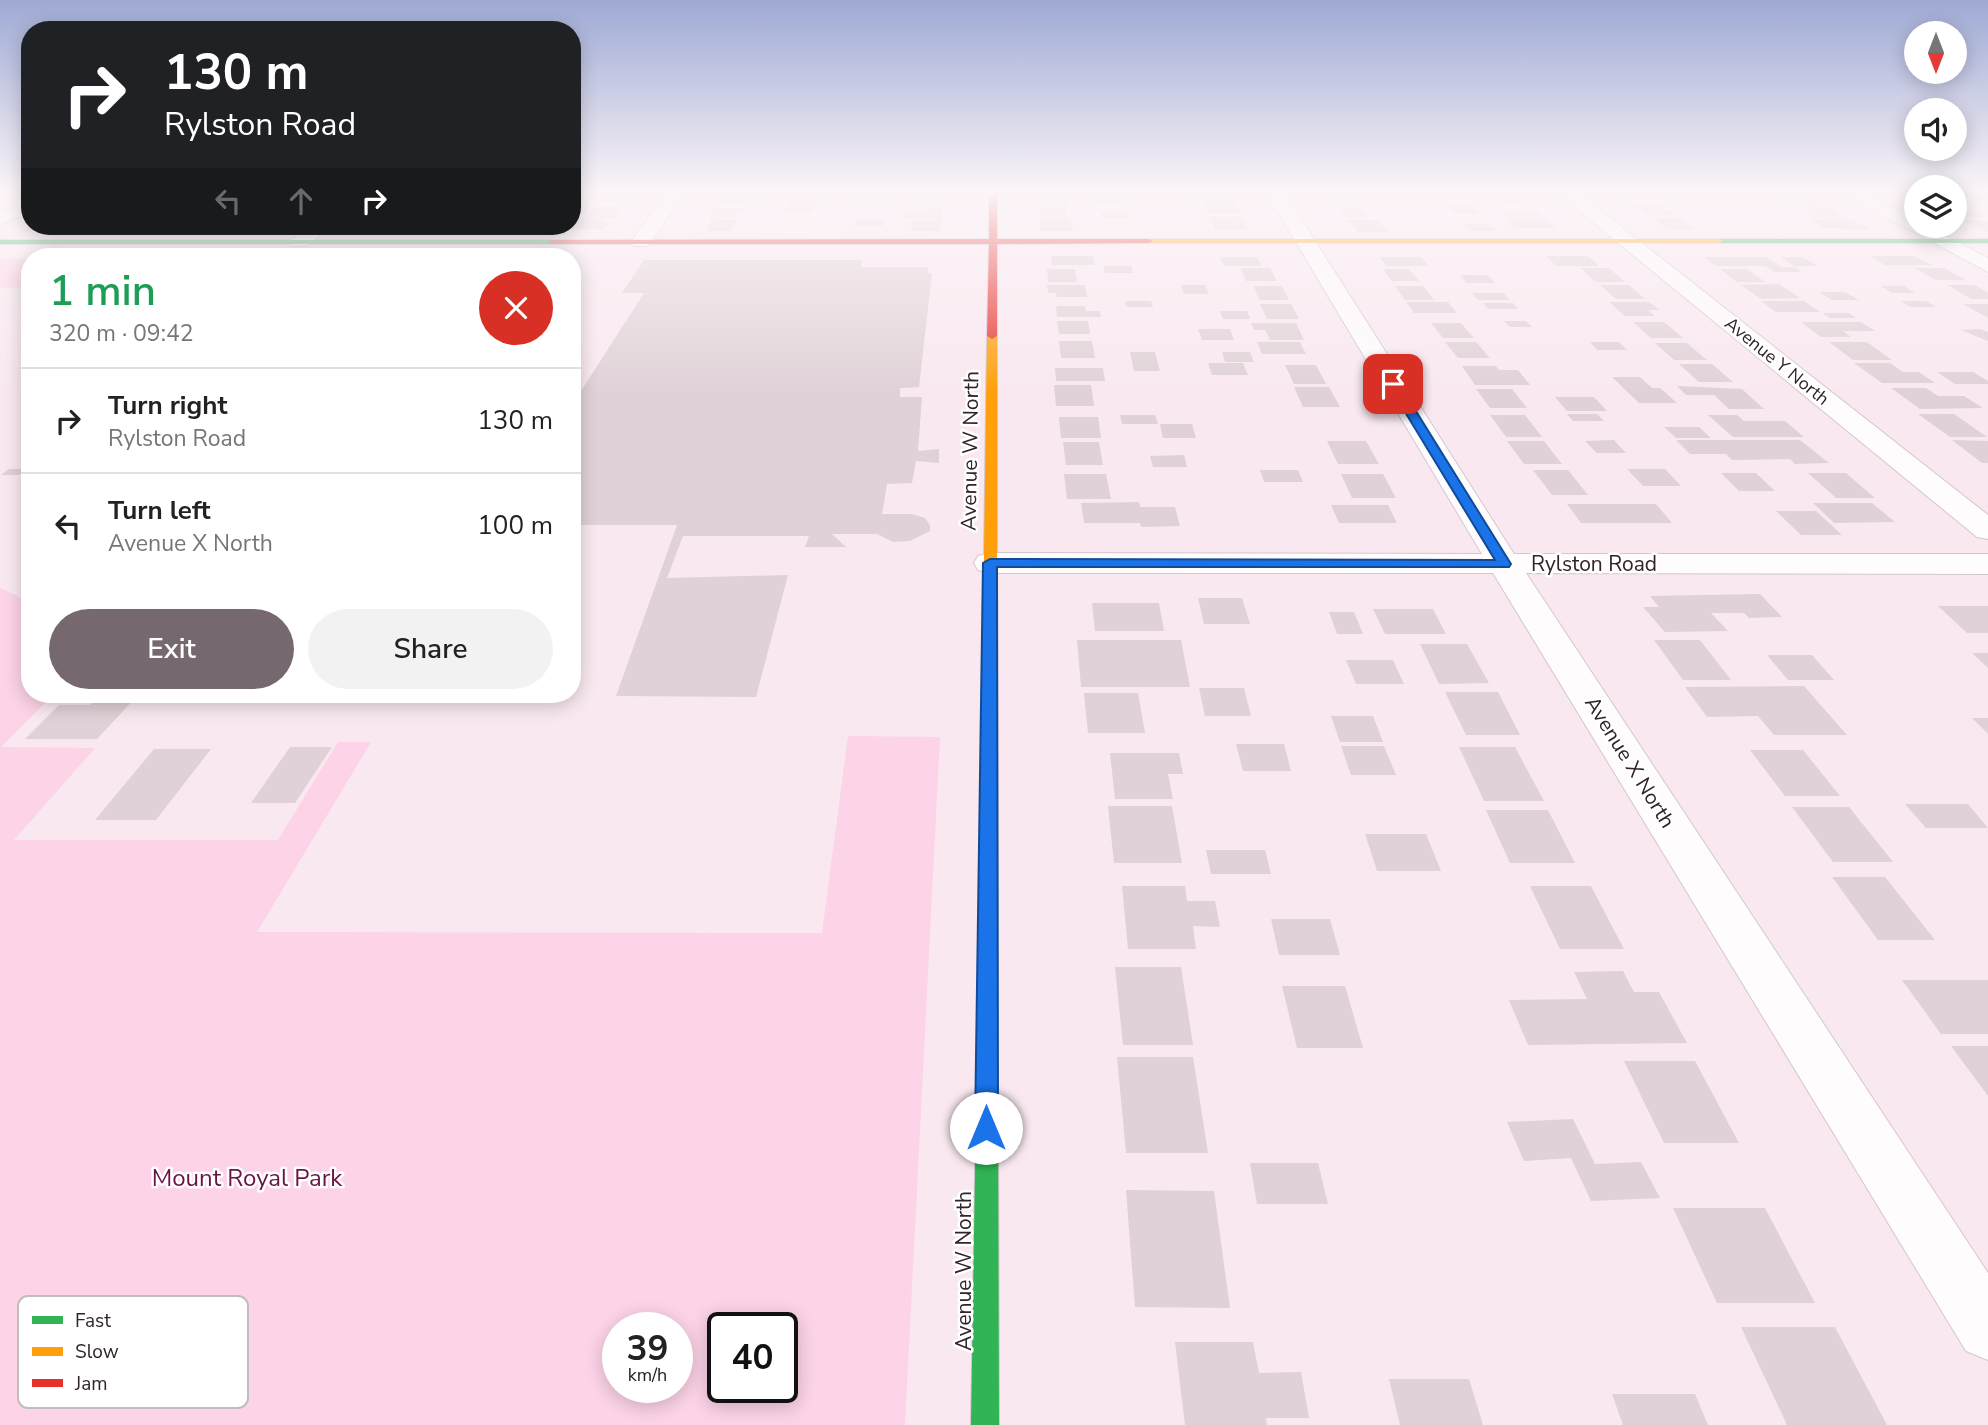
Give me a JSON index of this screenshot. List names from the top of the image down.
{
  "streets": {
    "street": [
      "Avenue Y North",
      "Avenue W North",
      "Rylston Road",
      "Avenue X North"
    ]
  },
  "crossings": [
    ["Avenue W North", "Rylston Road"],
    ["Rylston Road", "Avenue X North"]
  ],
  "parks": ["Mount Royal Park"],
  "legend": ["Fast", "Slow", "Jam"],
  "north": "bottom",
  "page": {
    "turn": ["130 m", "Rylston Road"],
    "heading": ["1 min", "320 m · 09:42"],
    "list": [
      {
        "name": "Turn right",
        "note": "Rylston Road",
        "value": "130 m"
      },
      {
        "name": "Turn left",
        "note": "Avenue X North",
        "value": "100 m"
      }
    ],
    "buttons": ["Exit", "Share"],
    "speed": "39 km/h",
    "limit": "40"
  }
}
